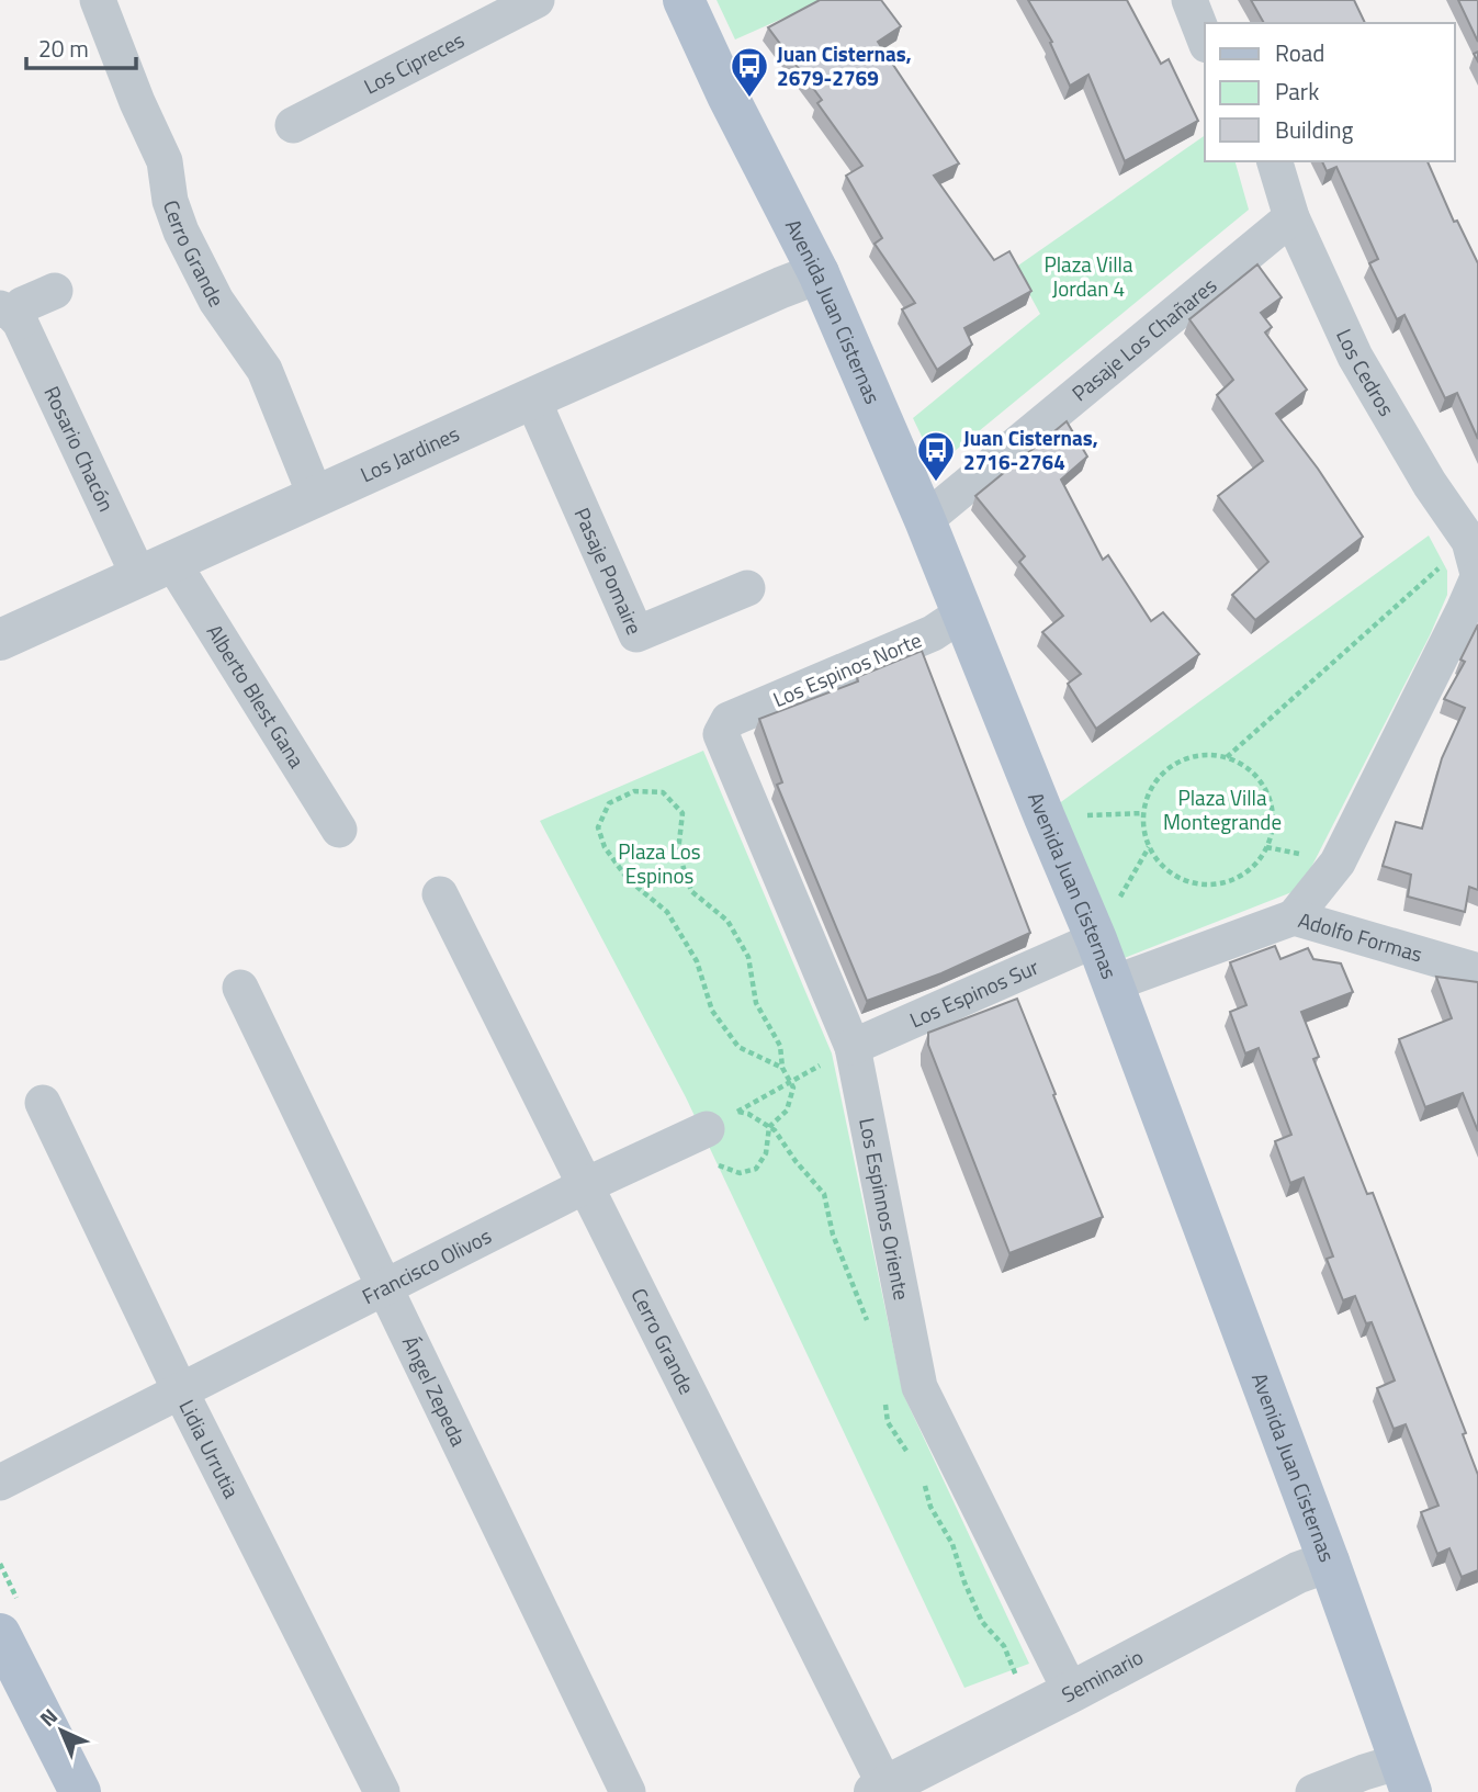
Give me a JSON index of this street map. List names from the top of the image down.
{
  "streets": {
    "main road": ["Avenida Juan Cisternas"],
    "street": [
      "Los Cipreces",
      "Cerro Grande",
      "Pasaje Los Chañares",
      "Los Cedros",
      "Rosario Chacón",
      "Los Jardines",
      "Pasaje Pomaire",
      "Los Espinos Norte",
      "Alberto Blest Gana",
      "Adolfo Formas",
      "Los Espinos Sur",
      "Los Espinnos Oriente",
      "Francisco Olivos",
      "Ángel Zepeda",
      "Lidia Urrutia",
      "Seminario"
    ]
  },
  "crossings": [
    ["Cerro Grande", "Los Jardines"],
    ["Cerro Grande", "Francisco Olivos"],
    ["Cerro Grande", "Seminario"],
    ["Avenida Juan Cisternas", "Pasaje Los Chañares"],
    ["Avenida Juan Cisternas", "Los Jardines"],
    ["Avenida Juan Cisternas", "Los Espinos Norte"],
    ["Avenida Juan Cisternas", "Adolfo Formas"],
    ["Avenida Juan Cisternas", "Los Espinos Sur"],
    ["Avenida Juan Cisternas", "Seminario"],
    ["Pasaje Los Chañares", "Los Cedros"],
    ["Rosario Chacón", "Los Jardines"],
    ["Rosario Chacón", "Alberto Blest Gana"],
    ["Los Jardines", "Pasaje Pomaire"],
    ["Los Jardines", "Alberto Blest Gana"],
    ["Los Espinos Norte", "Los Espinnos Oriente"],
    ["Los Espinos Sur", "Los Espinnos Oriente"],
    ["Los Espinnos Oriente", "Seminario"],
    ["Francisco Olivos", "Ángel Zepeda"],
    ["Francisco Olivos", "Lidia Urrutia"]
  ],
  "parks": ["Plaza Villa Jordan 4", "Plaza Villa Montegrande", "Plaza Los Espinos"],
  "places": {
    "bus stop": ["Juan Cisternas, 2679-2769", "Juan Cisternas, 2716-2764"]
  },
  "legend": ["Road", "Park", "Building"],
  "scale_bar": "20 m",
  "north": "top left"
}
